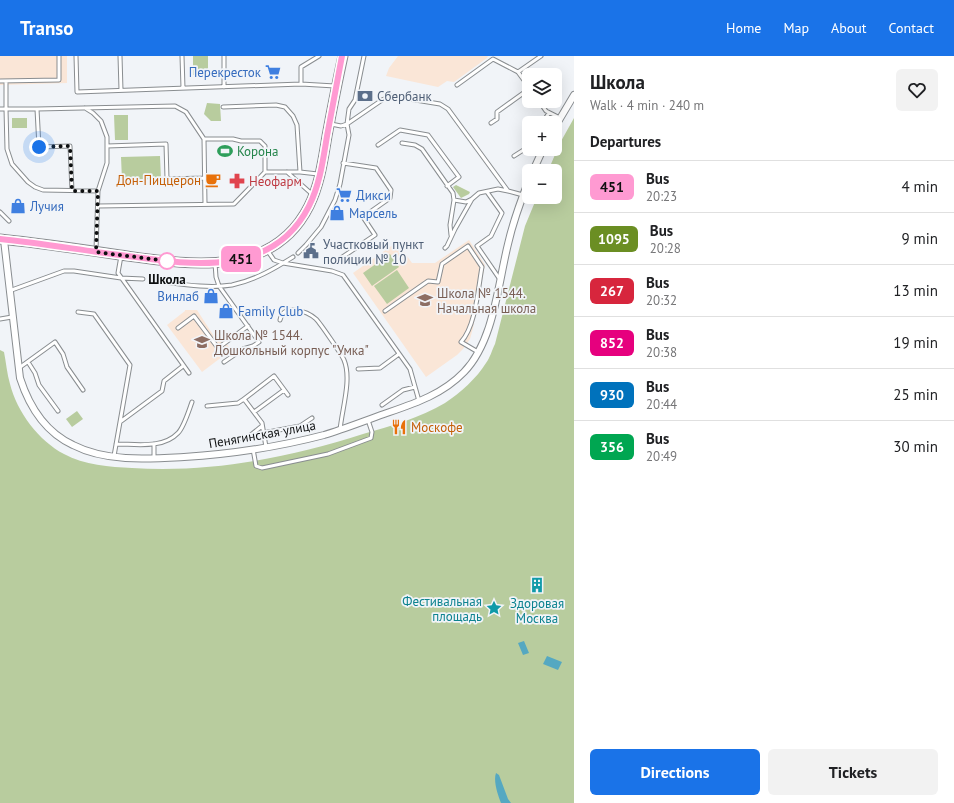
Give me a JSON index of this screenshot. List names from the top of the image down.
{
  "streets": {
    "street": ["Пенягинская улица"]
  },
  "places": {
    "supermarket": ["Перекресток", "Дикси"],
    "bank": ["Сбербанк"],
    "sports": ["Корона"],
    "cafe": ["Дон-Пиццерон"],
    "pharmacy": ["Неофарм"],
    "shop": [
      "Лучия",
      "Марсель",
      "Винлаб",
      "Family Club"
    ],
    "public building": ["Участковый пункт полиции № 10"],
    "other": ["Школа"],
    "school or university": ["Школа № 1544. Начальная школа", "Школа № 1544. Дошкольный корпус \"Умка\""],
    "restaurant": ["Москофе"],
    "building": ["Здоровая Москва"],
    "place": ["Фестивальная площадь"]
  },
  "lines": ["bus line 451"],
  "page": {
    "header": "Transo",
    "nav": [
      "Home",
      "Map",
      "About",
      "Contact"
    ],
    "on_map": "451",
    "heading": [
      ["Школа", "Walk · 4 min · 240 m"],
      "Departures"
    ],
    "map_buttons": ["+", "−"],
    "list": [
      {
        "mark": "451",
        "name": "Bus",
        "note": "20:23",
        "value": "4 min"
      },
      {
        "mark": "1095",
        "name": "Bus",
        "note": "20:28",
        "value": "9 min"
      },
      {
        "mark": "267",
        "name": "Bus",
        "note": "20:32",
        "value": "13 min"
      },
      {
        "mark": "852",
        "name": "Bus",
        "note": "20:38",
        "value": "19 min"
      },
      {
        "mark": "930",
        "name": "Bus",
        "note": "20:44",
        "value": "25 min"
      },
      {
        "mark": "356",
        "name": "Bus",
        "note": "20:49",
        "value": "30 min"
      }
    ],
    "buttons": ["Directions", "Tickets"]
  }
}
